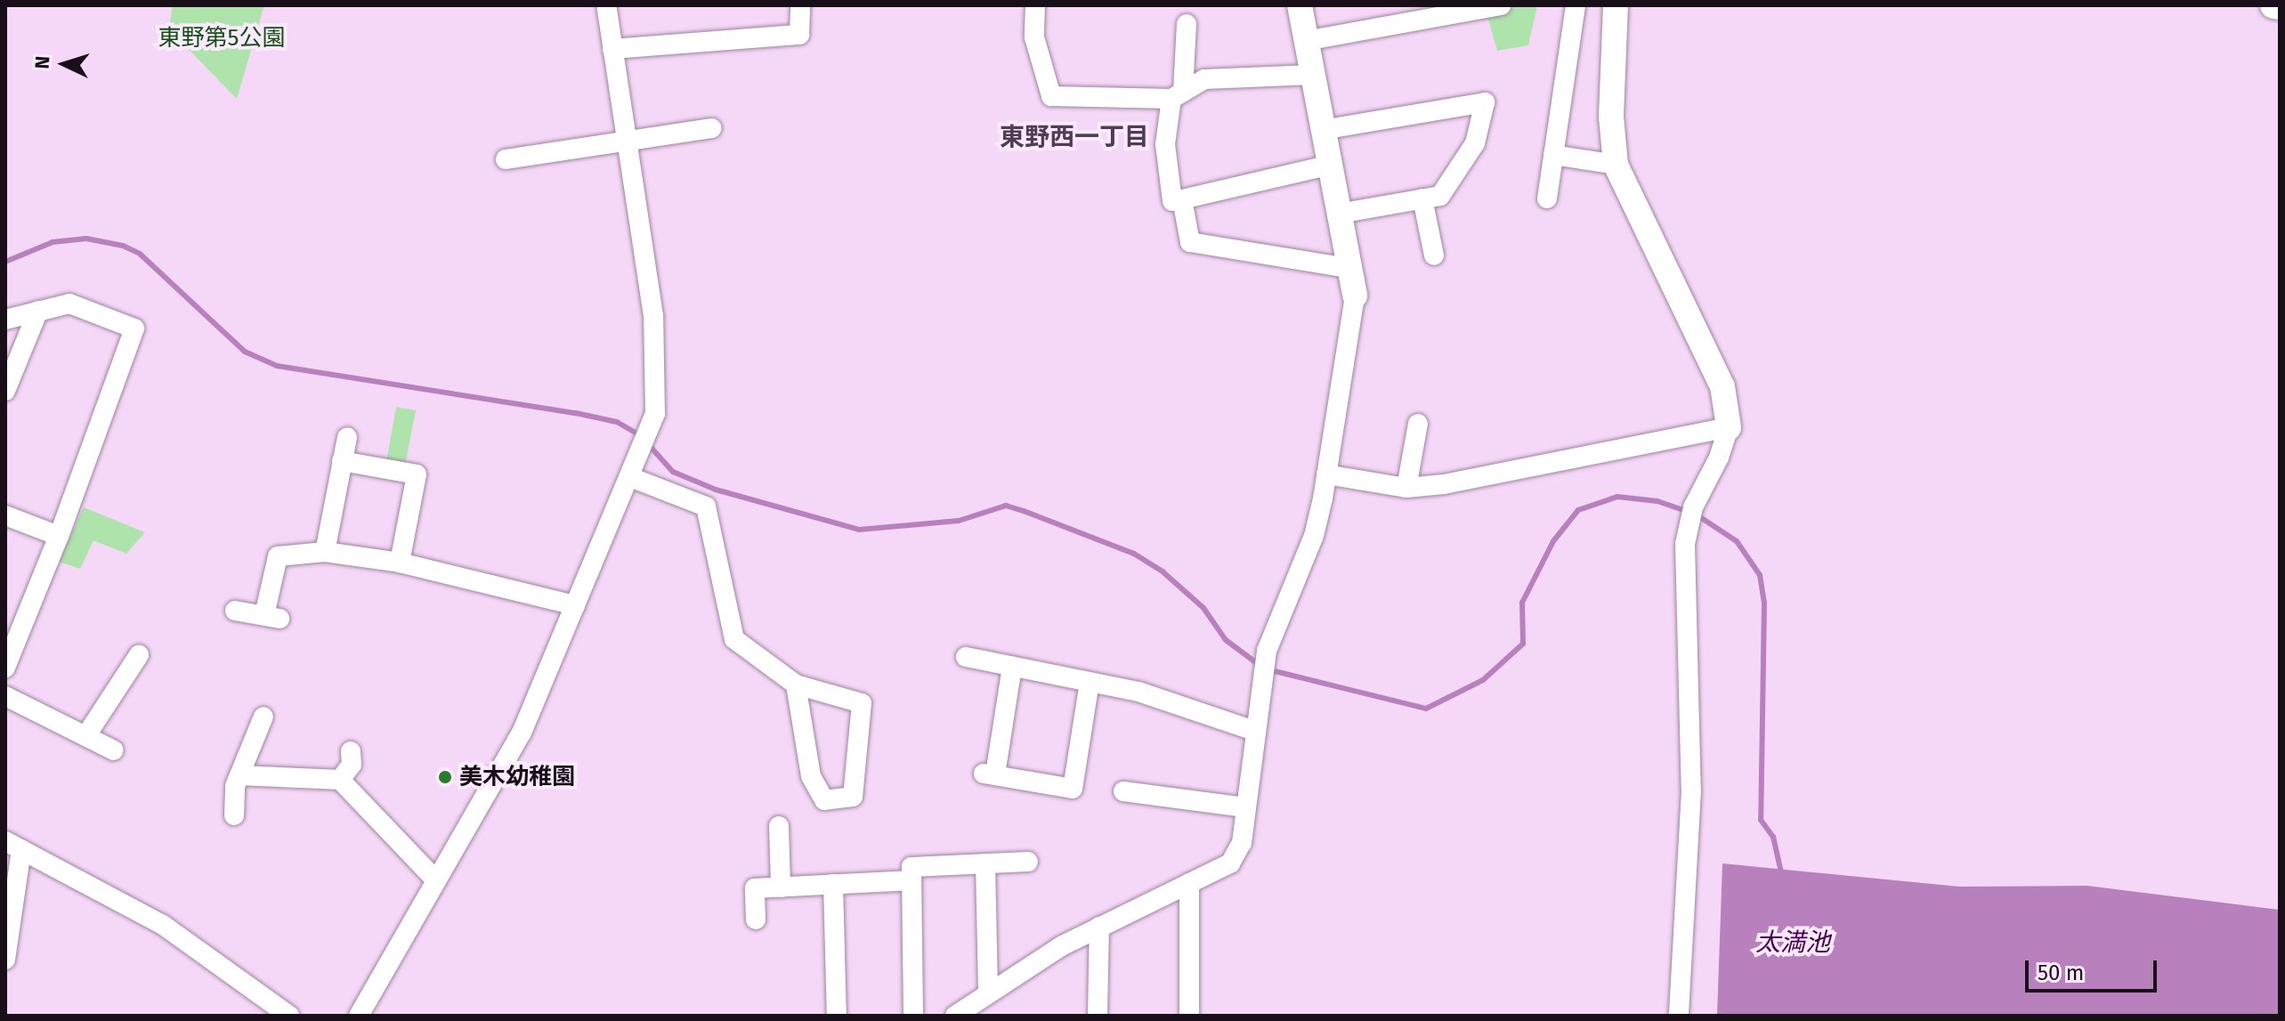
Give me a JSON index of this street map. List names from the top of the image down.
{
  "districts": ["東野西一丁目"],
  "water": ["太満池"],
  "parks": ["東野第5公園"],
  "places": ["美木幼稚園"],
  "scale_bar": "50 m",
  "north": "left"
}
